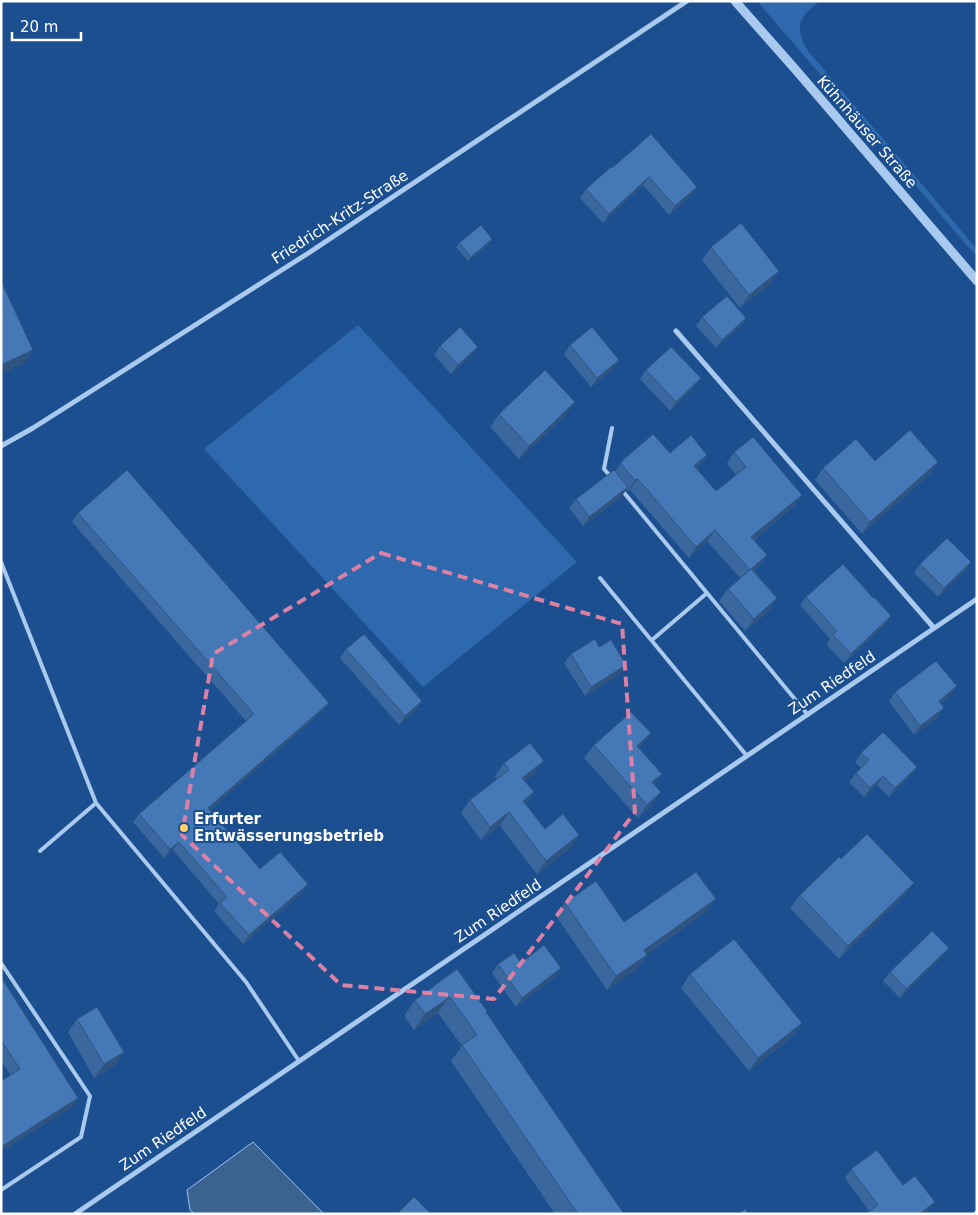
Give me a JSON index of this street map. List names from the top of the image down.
{
  "streets": {
    "street": ["Kühnhäuser Straße", "Friedrich-Kritz-Straße", "Zum Riedfeld"]
  },
  "places": ["Erfurter Entwässerungsbetrieb"],
  "scale_bar": "20 m"
}
